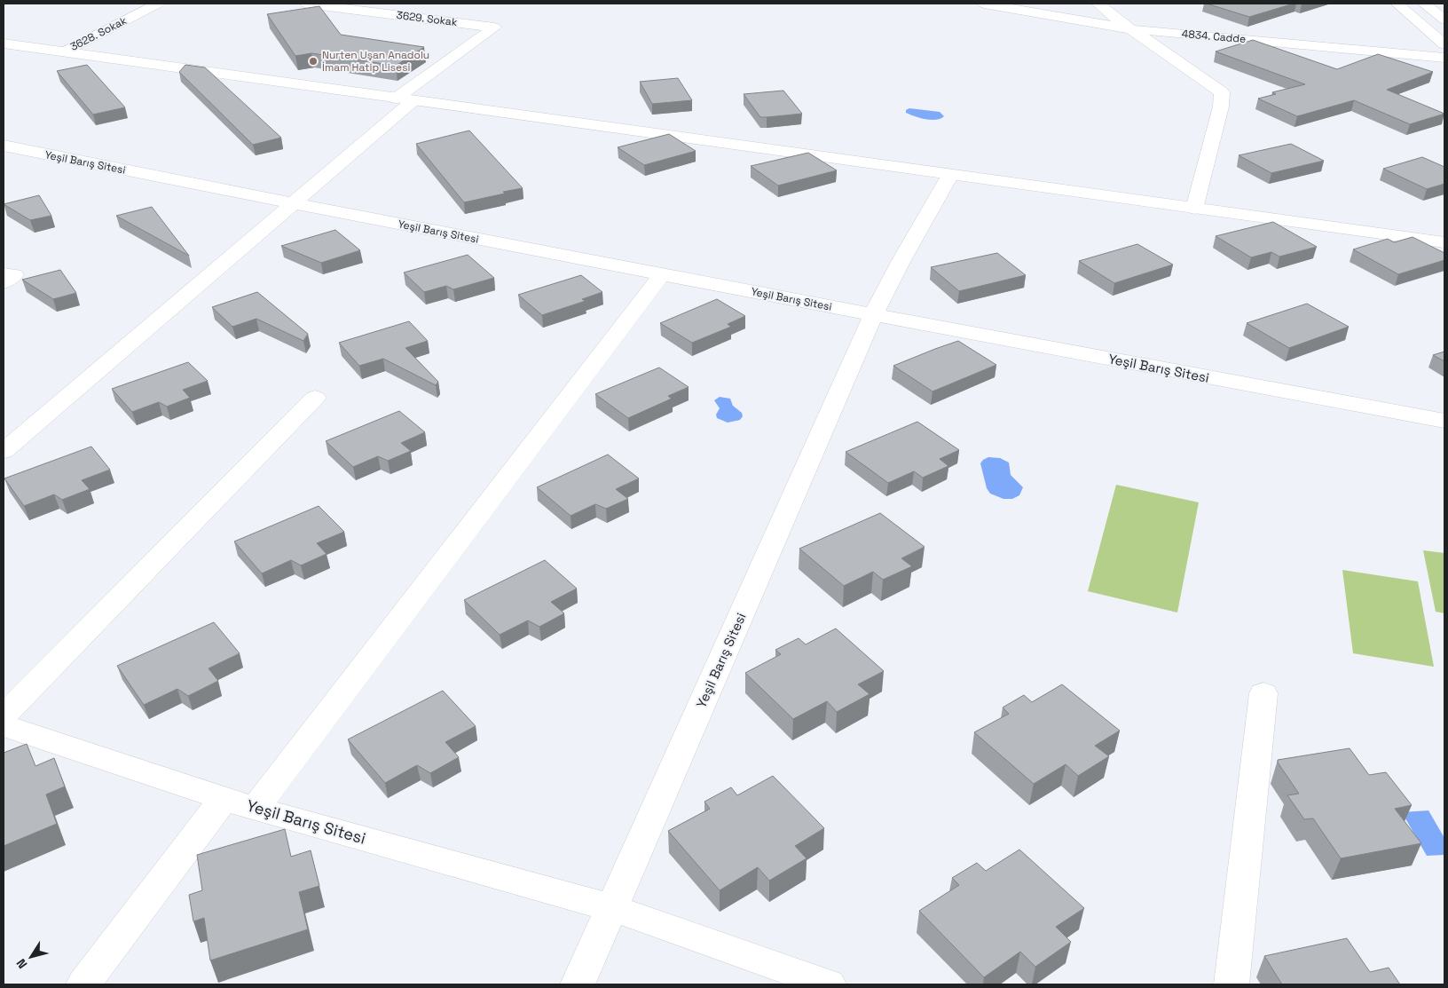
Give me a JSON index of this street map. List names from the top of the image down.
{
  "streets": {
    "street": [
      "3629. Sokak",
      "3628. Sokak",
      "4834. Cadde",
      "Yeşil Barış Sitesi"
    ]
  },
  "places": ["Nurten Uşan Anadolu İmam Hatip Lisesi"],
  "north": "bottom left"
}
